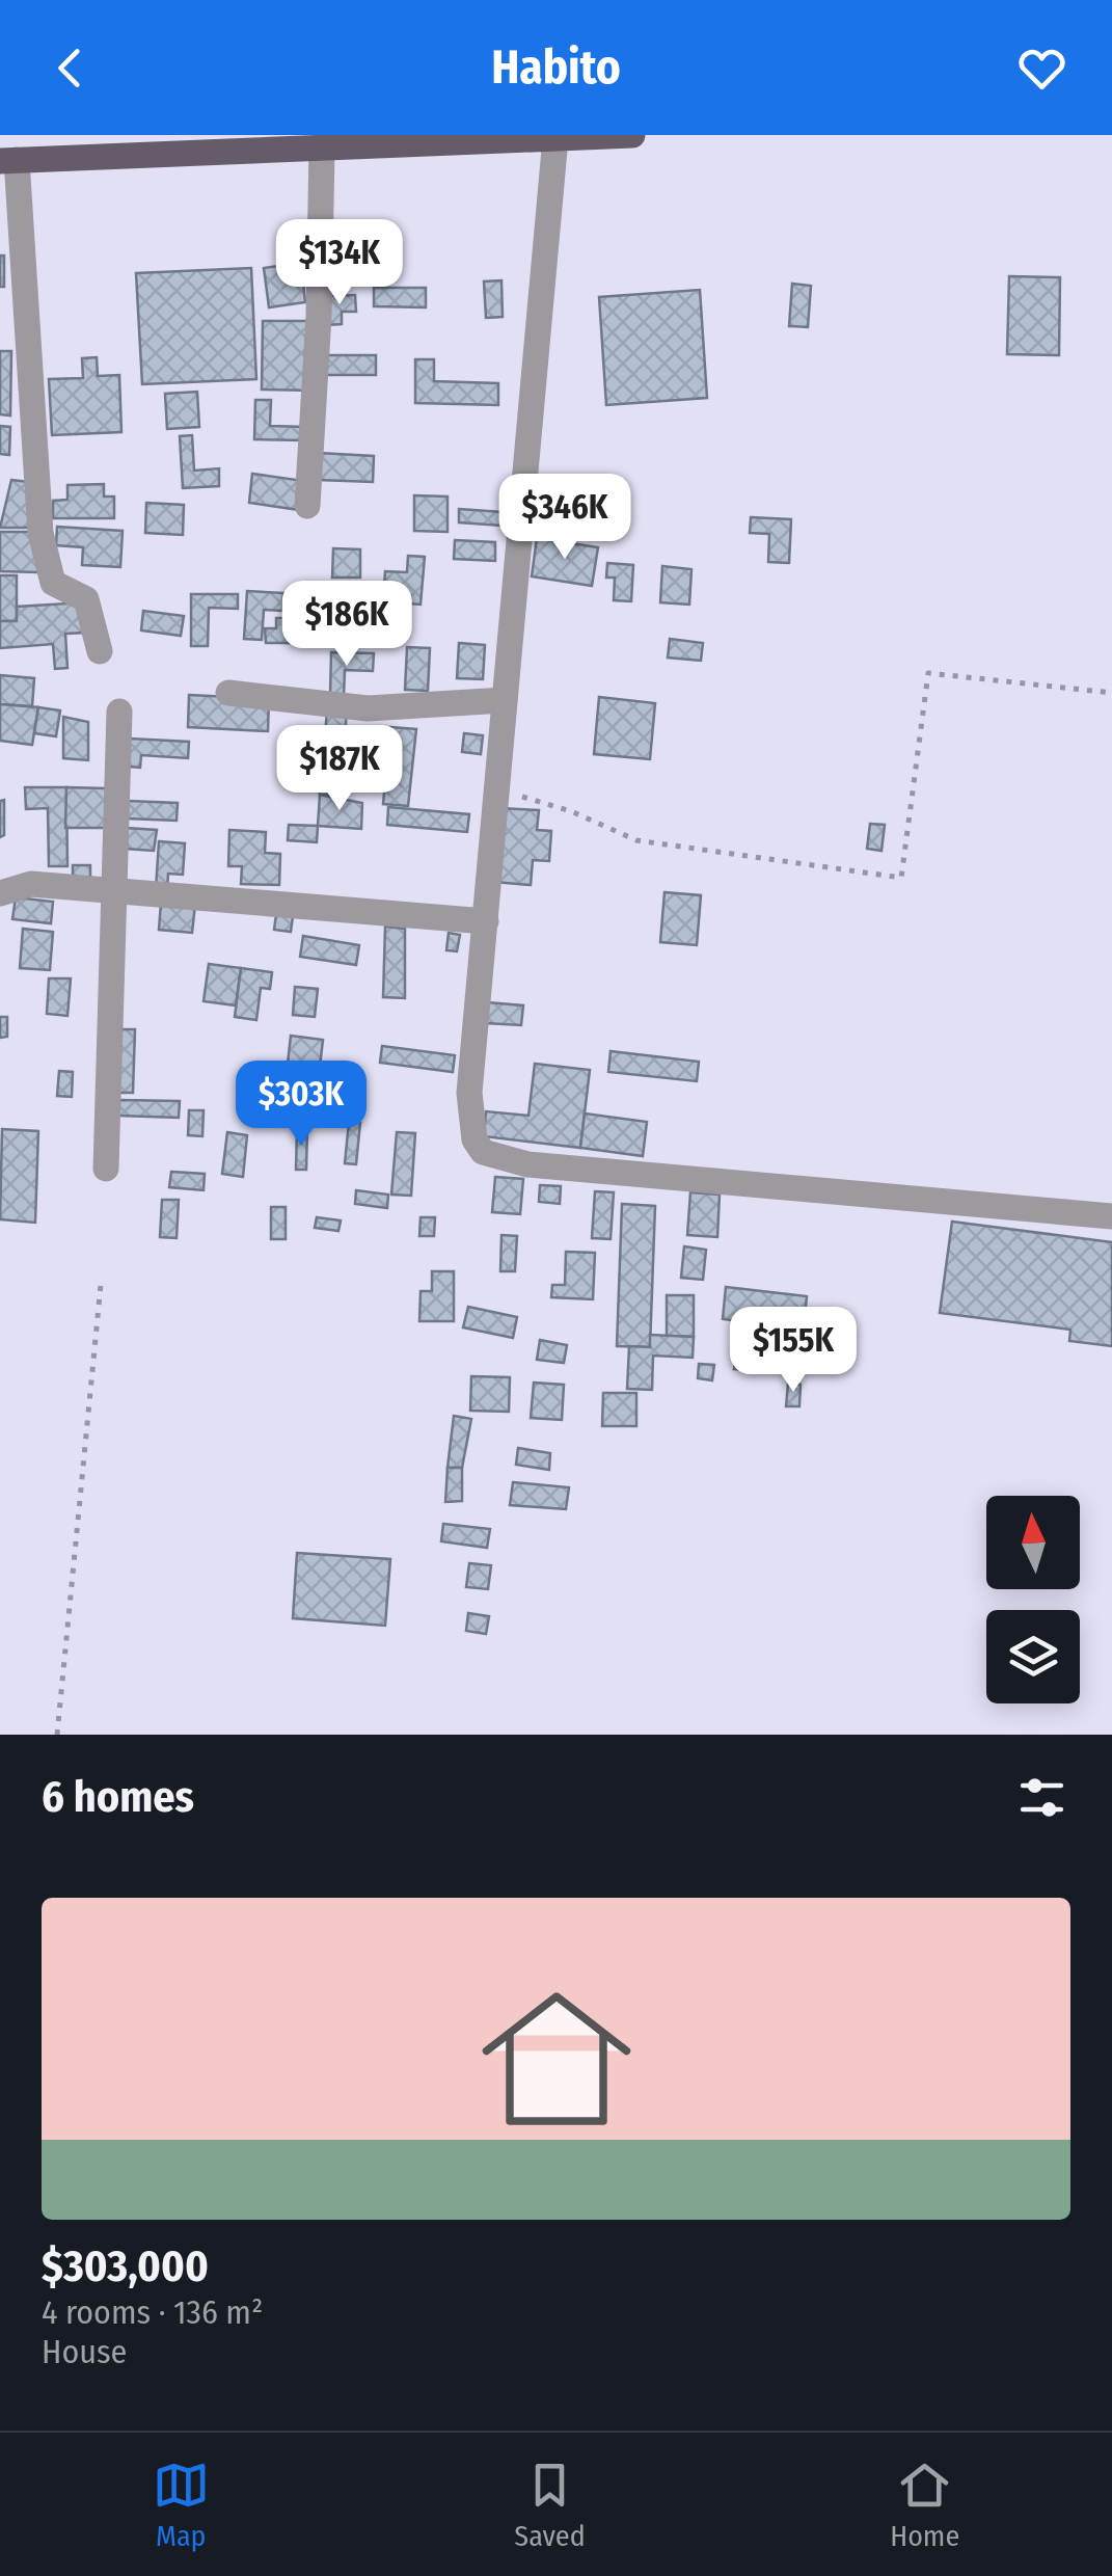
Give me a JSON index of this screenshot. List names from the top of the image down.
{
  "north": "top",
  "page": {
    "header": "Habito",
    "price": [
      "$134K",
      "$346K",
      "$186K",
      "$187K",
      "$303K",
      "$155K"
    ],
    "heading": "6 homes",
    "list": [
      {
        "name": "$303,000",
        "note": "4 rooms · 136 m² · House"
      }
    ],
    "tabs": ["Map", "Saved", "Home"]
  }
}
